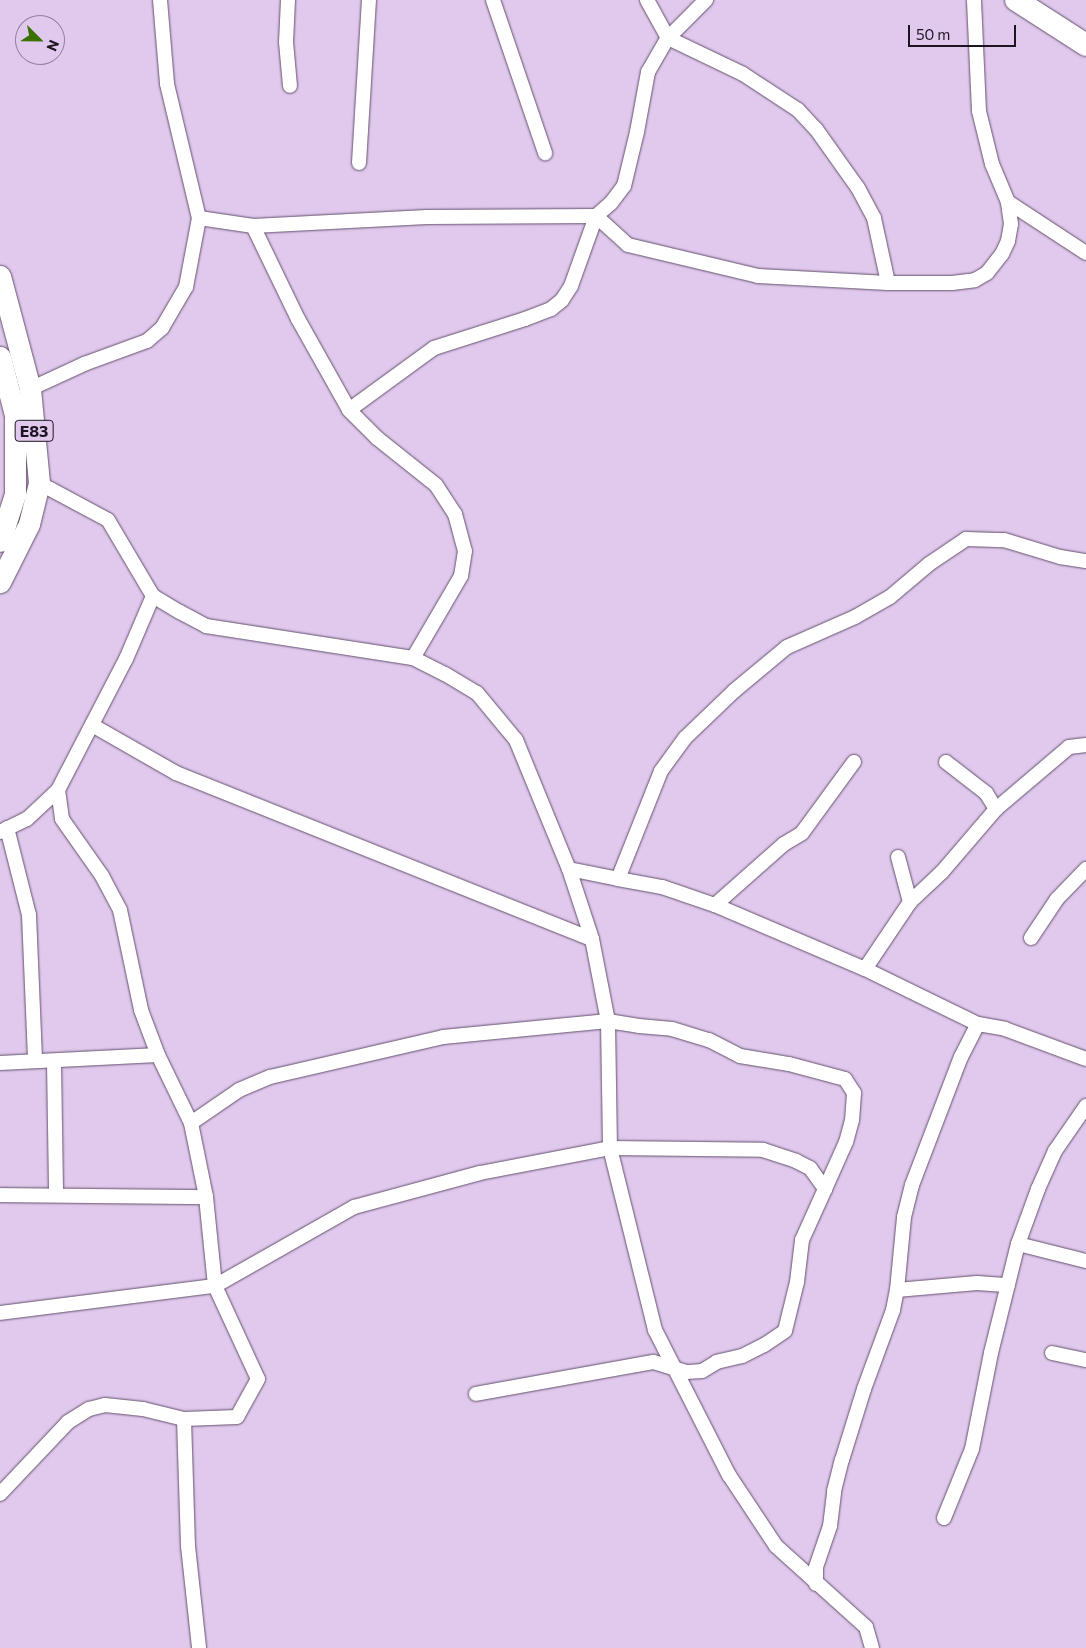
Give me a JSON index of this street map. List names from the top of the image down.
{
  "streets": {
    "main road": ["E83"]
  },
  "scale_bar": "50 m",
  "north": "bottom right"
}
